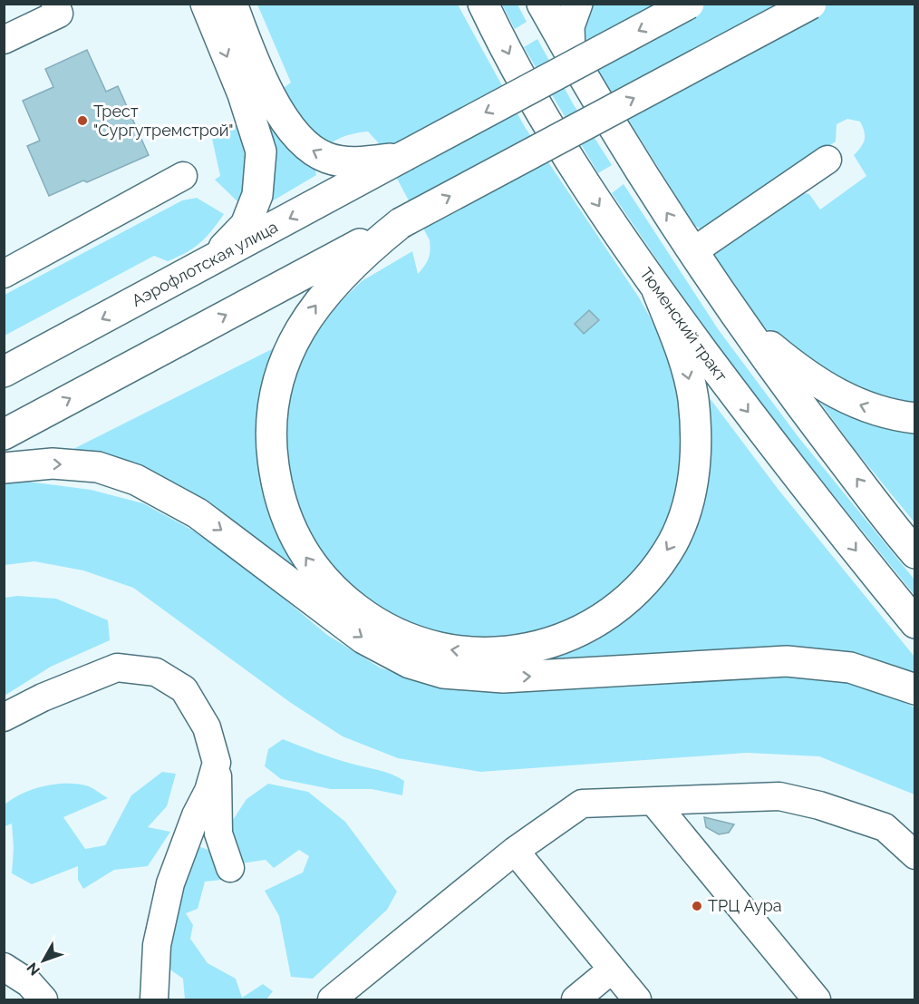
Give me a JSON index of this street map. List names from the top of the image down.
{
  "streets": {
    "main road": ["Аэрофлотская улица", "Тюменский тракт"]
  },
  "places": ["Трест \"Сургутремстрой\"", "ТРЦ Аура"],
  "north": "bottom left"
}
